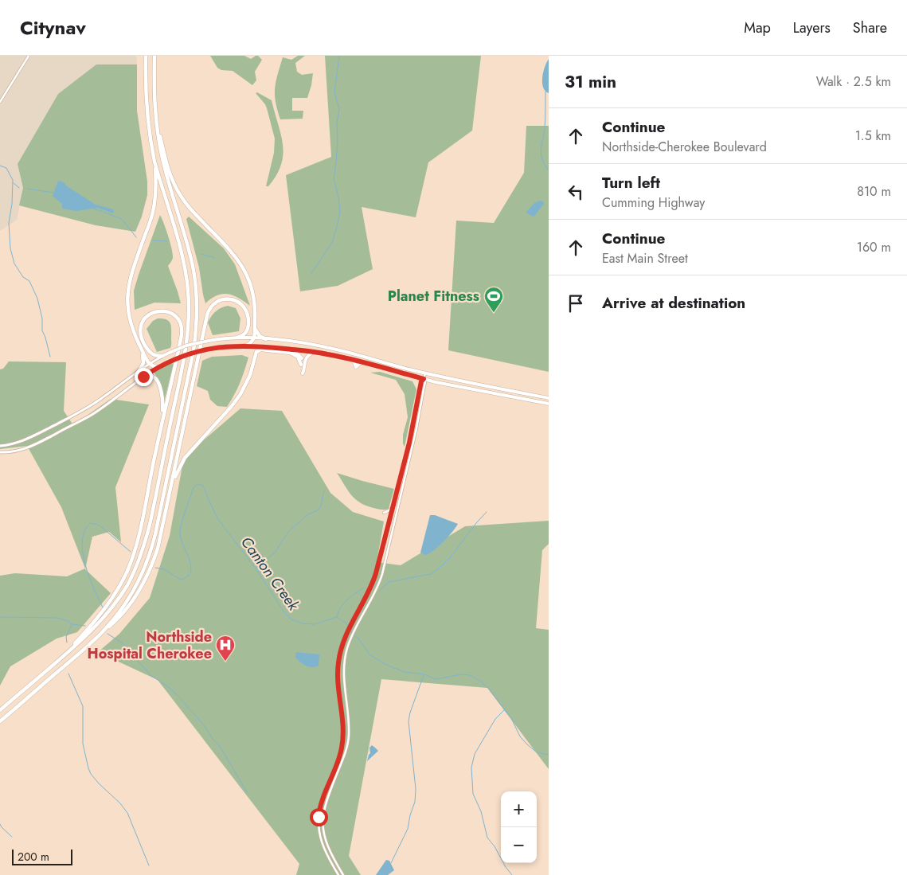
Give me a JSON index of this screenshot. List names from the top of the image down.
{
  "water": ["Canton Creek"],
  "places": {
    "sports": ["Planet Fitness"],
    "hospital": ["Northside Hospital Cherokee"]
  },
  "scale_bar": "200 m",
  "page": {
    "header": "Citynav",
    "nav": ["Map", "Layers", "Share"],
    "heading": ["31 min", "Walk · 2.5 km"],
    "list": [
      ["Continue", "Northside-Cherokee Boulevard", "1.5 km"],
      ["Turn left", "Cumming Highway", "810 m"],
      ["Continue", "East Main Street", "160 m"],
      "Arrive at destination"
    ],
    "map_buttons": ["+", "−"],
    "scale": "200 m"
  }
}
